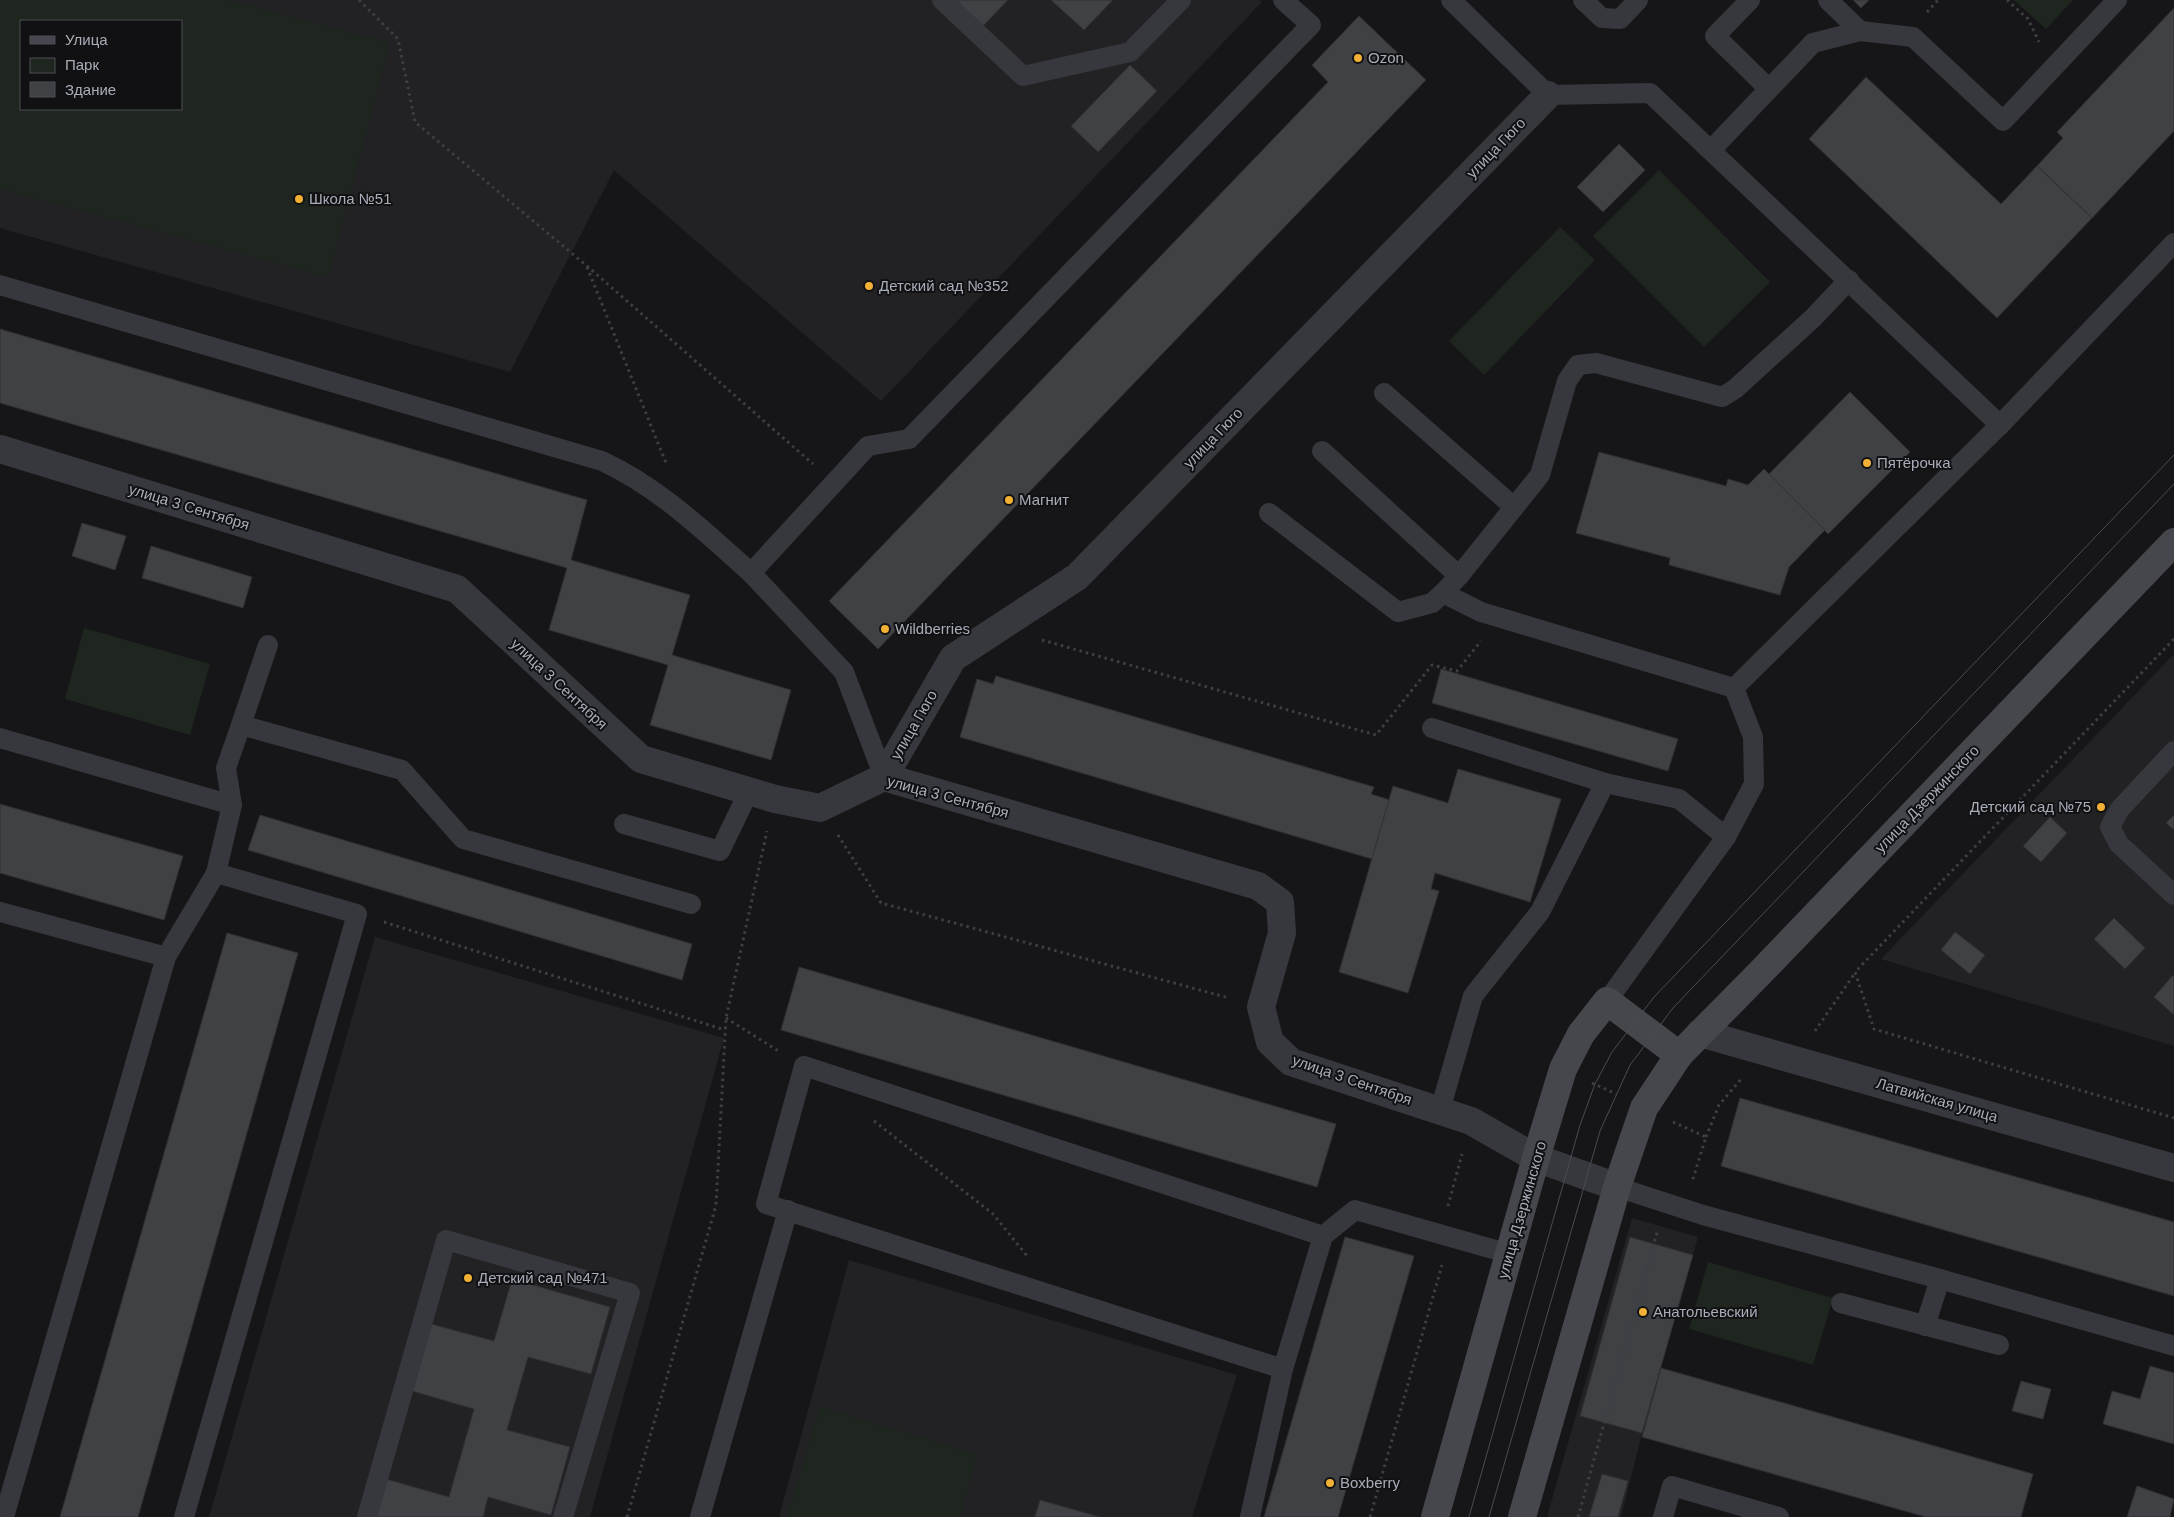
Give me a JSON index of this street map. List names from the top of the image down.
{
  "streets": {
    "main road": ["улица Дзержинского"],
    "street": ["улица Гюго", "улица 3 Сентября", "Латвийская улица"]
  },
  "crossings": [
    ["улица Гюго", "улица 3 Сентября"],
    ["улица 3 Сентября", "улица Дзержинского"],
    ["улица Дзержинского", "Латвийская улица"]
  ],
  "places": [
    "Ozon",
    "Школа №51",
    "Детский сад №352",
    "Пятёрочка",
    "Магнит",
    "Wildberries",
    "Детский сад №75",
    "Детский сад №471",
    "Анатольевский",
    "Boxberry"
  ],
  "legend": ["Улица", "Парк", "Здание"]
}
